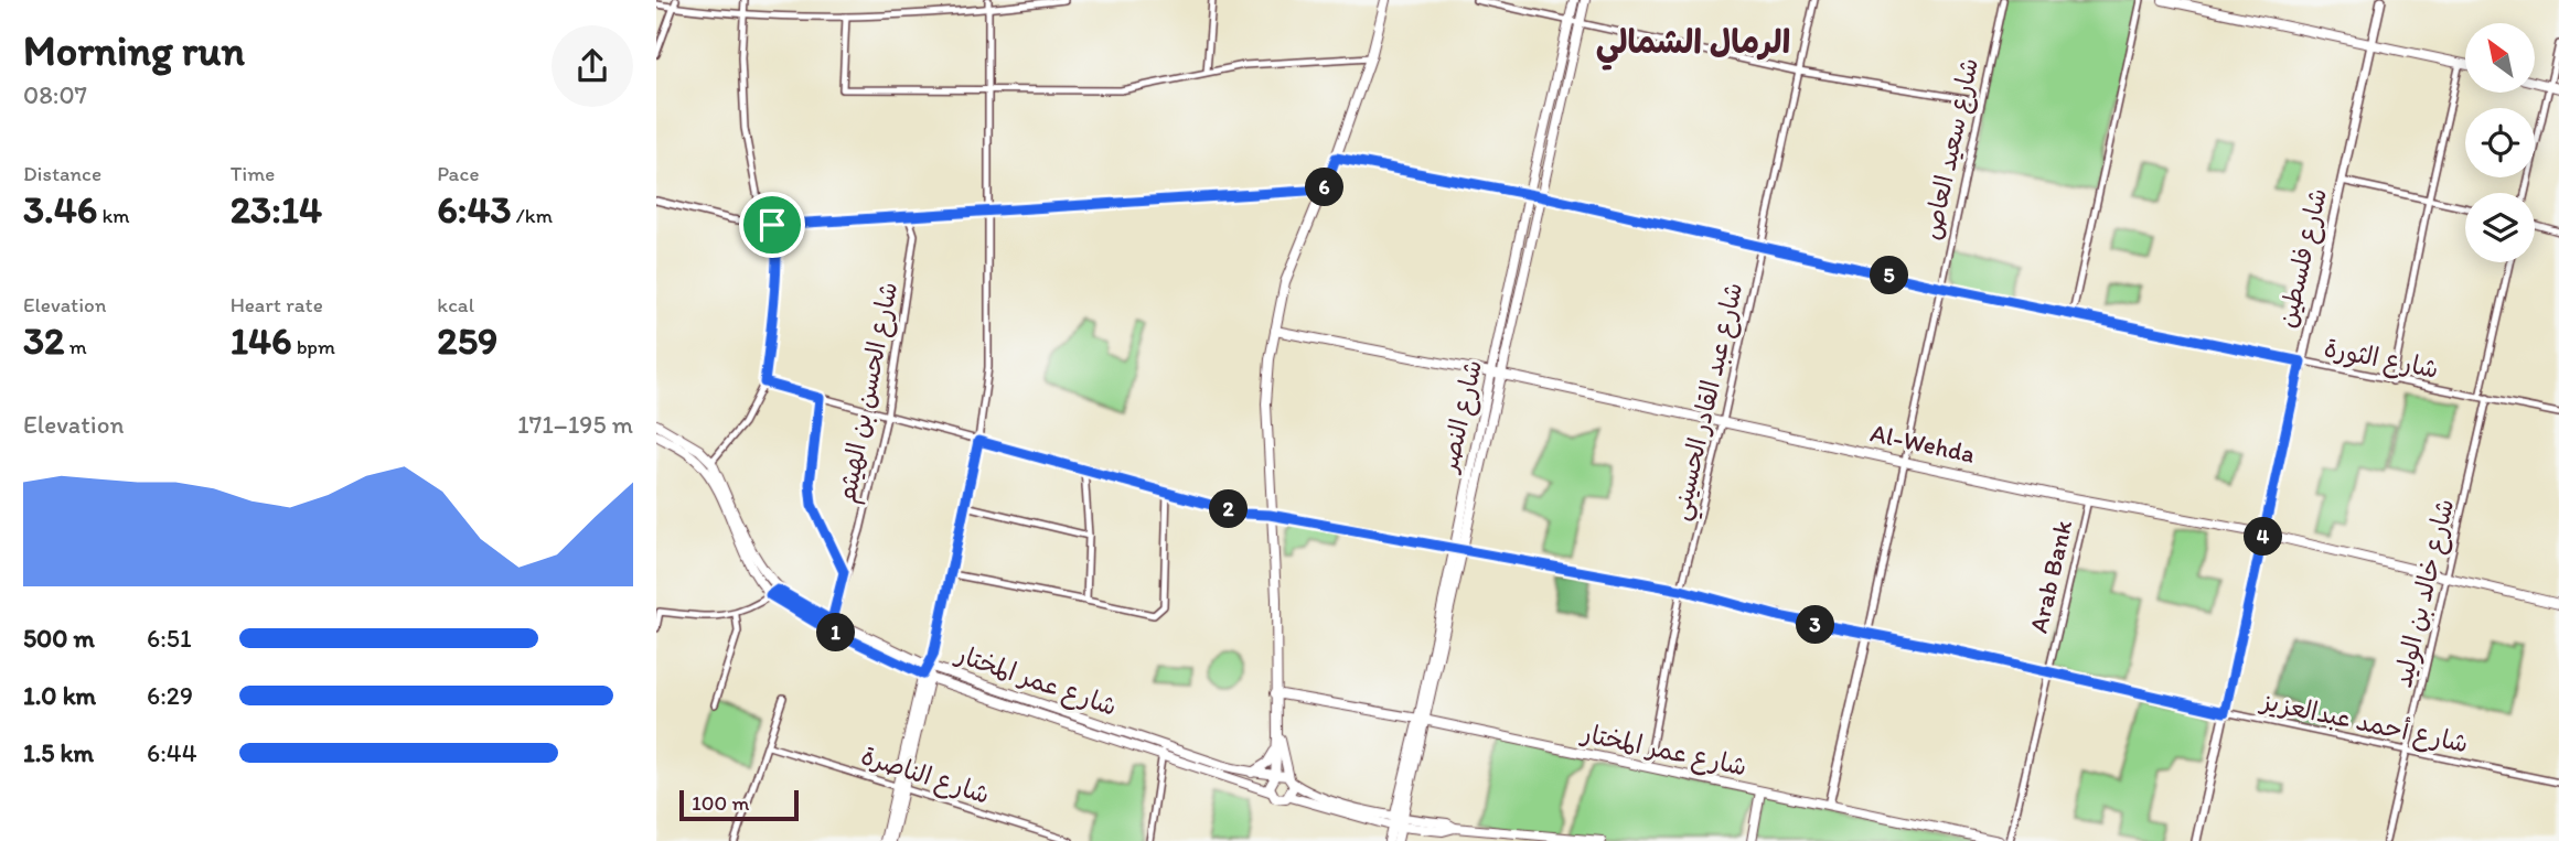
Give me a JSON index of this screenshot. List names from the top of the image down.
{
  "streets": {
    "main road": ["شارع النصر", "Al-Wehda", "شارع عمر المختار"],
    "street": [
      "شارع سعيد العاص",
      "شارع فلسطين",
      "شارع الثورة",
      "شارع الحسن بن الهيثم",
      "شارع عبد القادر الحسيني",
      "Arab Bank",
      "شارع خالد بن الوليد",
      "شارع أحمد عبدالعزيز",
      "شارع الناصرة"
    ]
  },
  "crossings": [
    ["شارع سعيد العاص", "شارع الثورة"],
    ["شارع سعيد العاص", "Al-Wehda"],
    ["شارع سعيد العاص", "شارع عمر المختار"],
    ["شارع سعيد العاص", "شارع أحمد عبدالعزيز"],
    ["شارع فلسطين", "شارع الثورة"],
    ["شارع فلسطين", "Al-Wehda"],
    ["شارع فلسطين", "شارع أحمد عبدالعزيز"],
    ["شارع الثورة", "شارع عبد القادر الحسيني"],
    ["شارع الثورة", "شارع النصر"],
    ["شارع الثورة", "شارع خالد بن الوليد"],
    ["شارع الحسن بن الهيثم", "شارع عمر المختار"],
    ["شارع الحسن بن الهيثم", "شارع أحمد عبدالعزيز"],
    ["شارع عبد القادر الحسيني", "Al-Wehda"],
    ["شارع عبد القادر الحسيني", "شارع عمر المختار"],
    ["شارع عبد القادر الحسيني", "شارع أحمد عبدالعزيز"],
    ["شارع النصر", "Al-Wehda"],
    ["شارع النصر", "شارع عمر المختار"],
    ["شارع النصر", "شارع أحمد عبدالعزيز"],
    ["Al-Wehda", "Arab Bank"],
    ["Al-Wehda", "شارع خالد بن الوليد"],
    ["Arab Bank", "شارع أحمد عبدالعزيز"],
    ["شارع خالد بن الوليد", "شارع أحمد عبدالعزيز"]
  ],
  "districts": ["الرمال الشمالي"],
  "scale_bar": "100 m",
  "north": "top left",
  "page": {
    "heading": ["Morning run", "08:07"],
    "stats": [
      ["Distance", "3.46 km"],
      ["Time", "23:14"],
      ["Pace", "6:43 /km"],
      ["Elevation", "32 m"],
      ["Heart rate", "146 bpm"],
      ["kcal", "259"]
    ],
    "pins": [
      "6",
      "5",
      "2",
      "4",
      "3",
      "1"
    ],
    "chart": ["Elevation", "171–195 m"],
    "list": [
      {
        "name": "500 m",
        "note": "6:51"
      },
      {
        "name": "1.0 km",
        "note": "6:29"
      },
      {
        "name": "1.5 km",
        "note": "6:44"
      }
    ],
    "scale": "100 m"
  }
}
